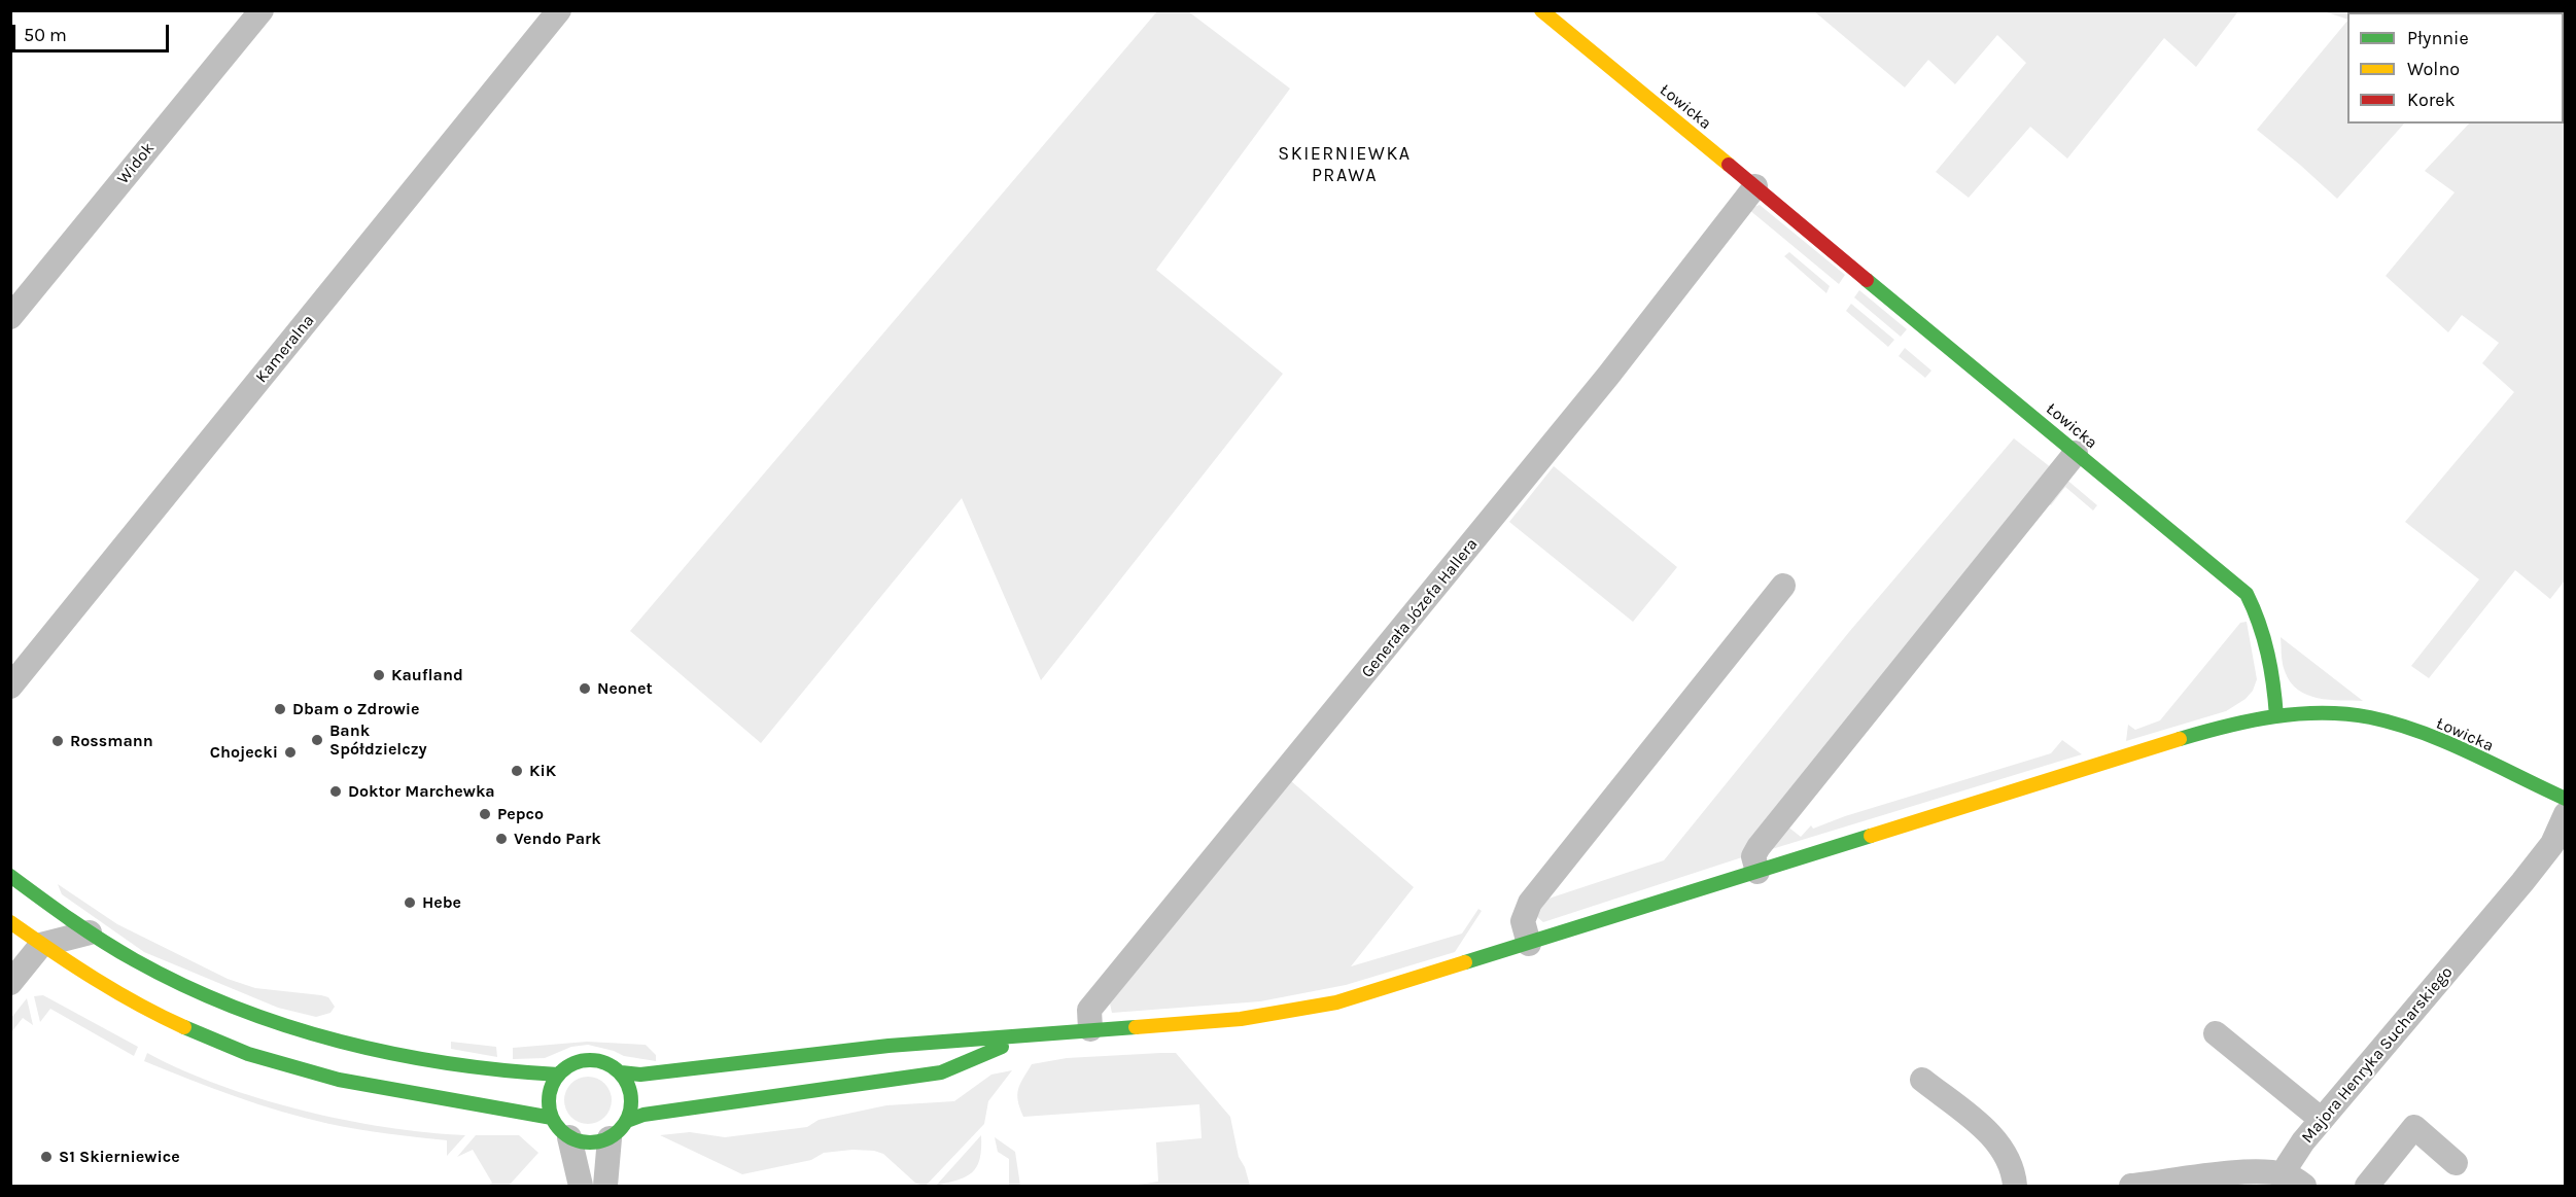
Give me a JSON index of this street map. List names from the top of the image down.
{
  "streets": {
    "main road": ["Łowicka"],
    "street": [
      "Widok",
      "Kameralna",
      "Generała Józefa Hallera",
      "Majora Henryka Sucharskiego"
    ]
  },
  "crossings": [
    ["Łowicka", "Generała Józefa Hallera"]
  ],
  "districts": ["SKIERNIEWKA PRAWA"],
  "places": [
    "Kaufland",
    "Neonet",
    "Dbam o Zdrowie",
    "Bank Spółdzielczy",
    "Rossmann",
    "Chojecki",
    "KiK",
    "Doktor Marchewka",
    "Pepco",
    "Vendo Park",
    "Hebe",
    "S1 Skierniewice"
  ],
  "legend": ["Płynnie", "Wolno", "Korek"],
  "scale_bar": "50 m"
}
